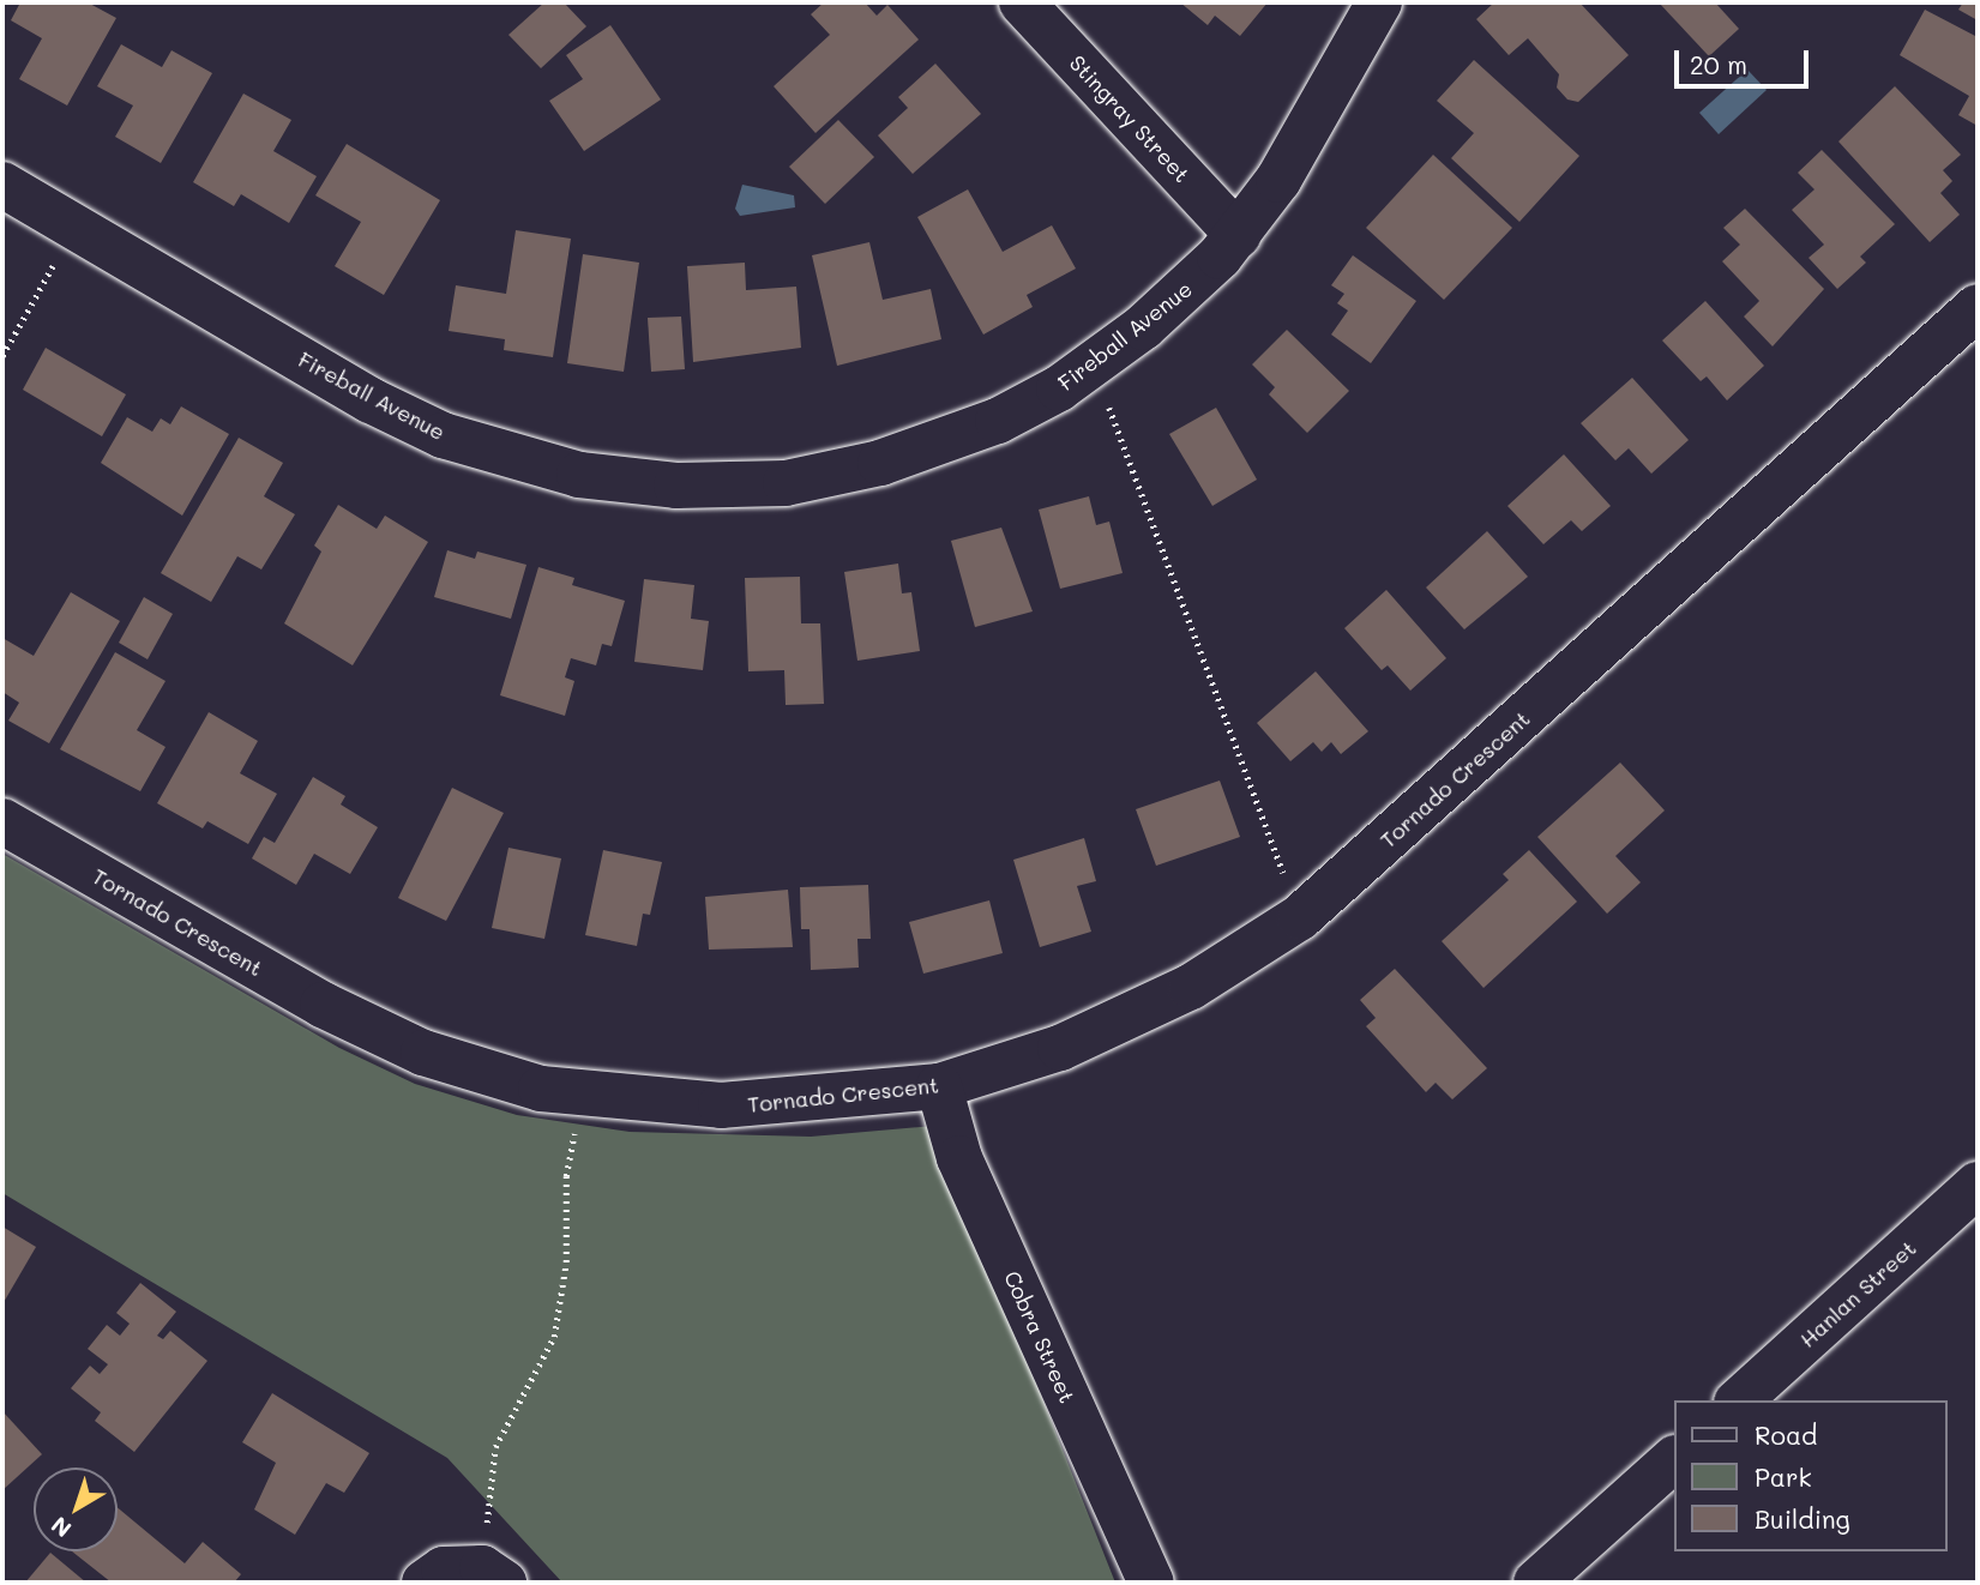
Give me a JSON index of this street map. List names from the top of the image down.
{
  "streets": {
    "street": [
      "Stingray Street",
      "Fireball Avenue",
      "Tornado Crescent",
      "Hanlan Street",
      "Cobra Street"
    ]
  },
  "crossings": [
    ["Stingray Street", "Fireball Avenue"],
    ["Tornado Crescent", "Cobra Street"]
  ],
  "legend": ["Road", "Park", "Building"],
  "scale_bar": "20 m",
  "north": "bottom left"
}
